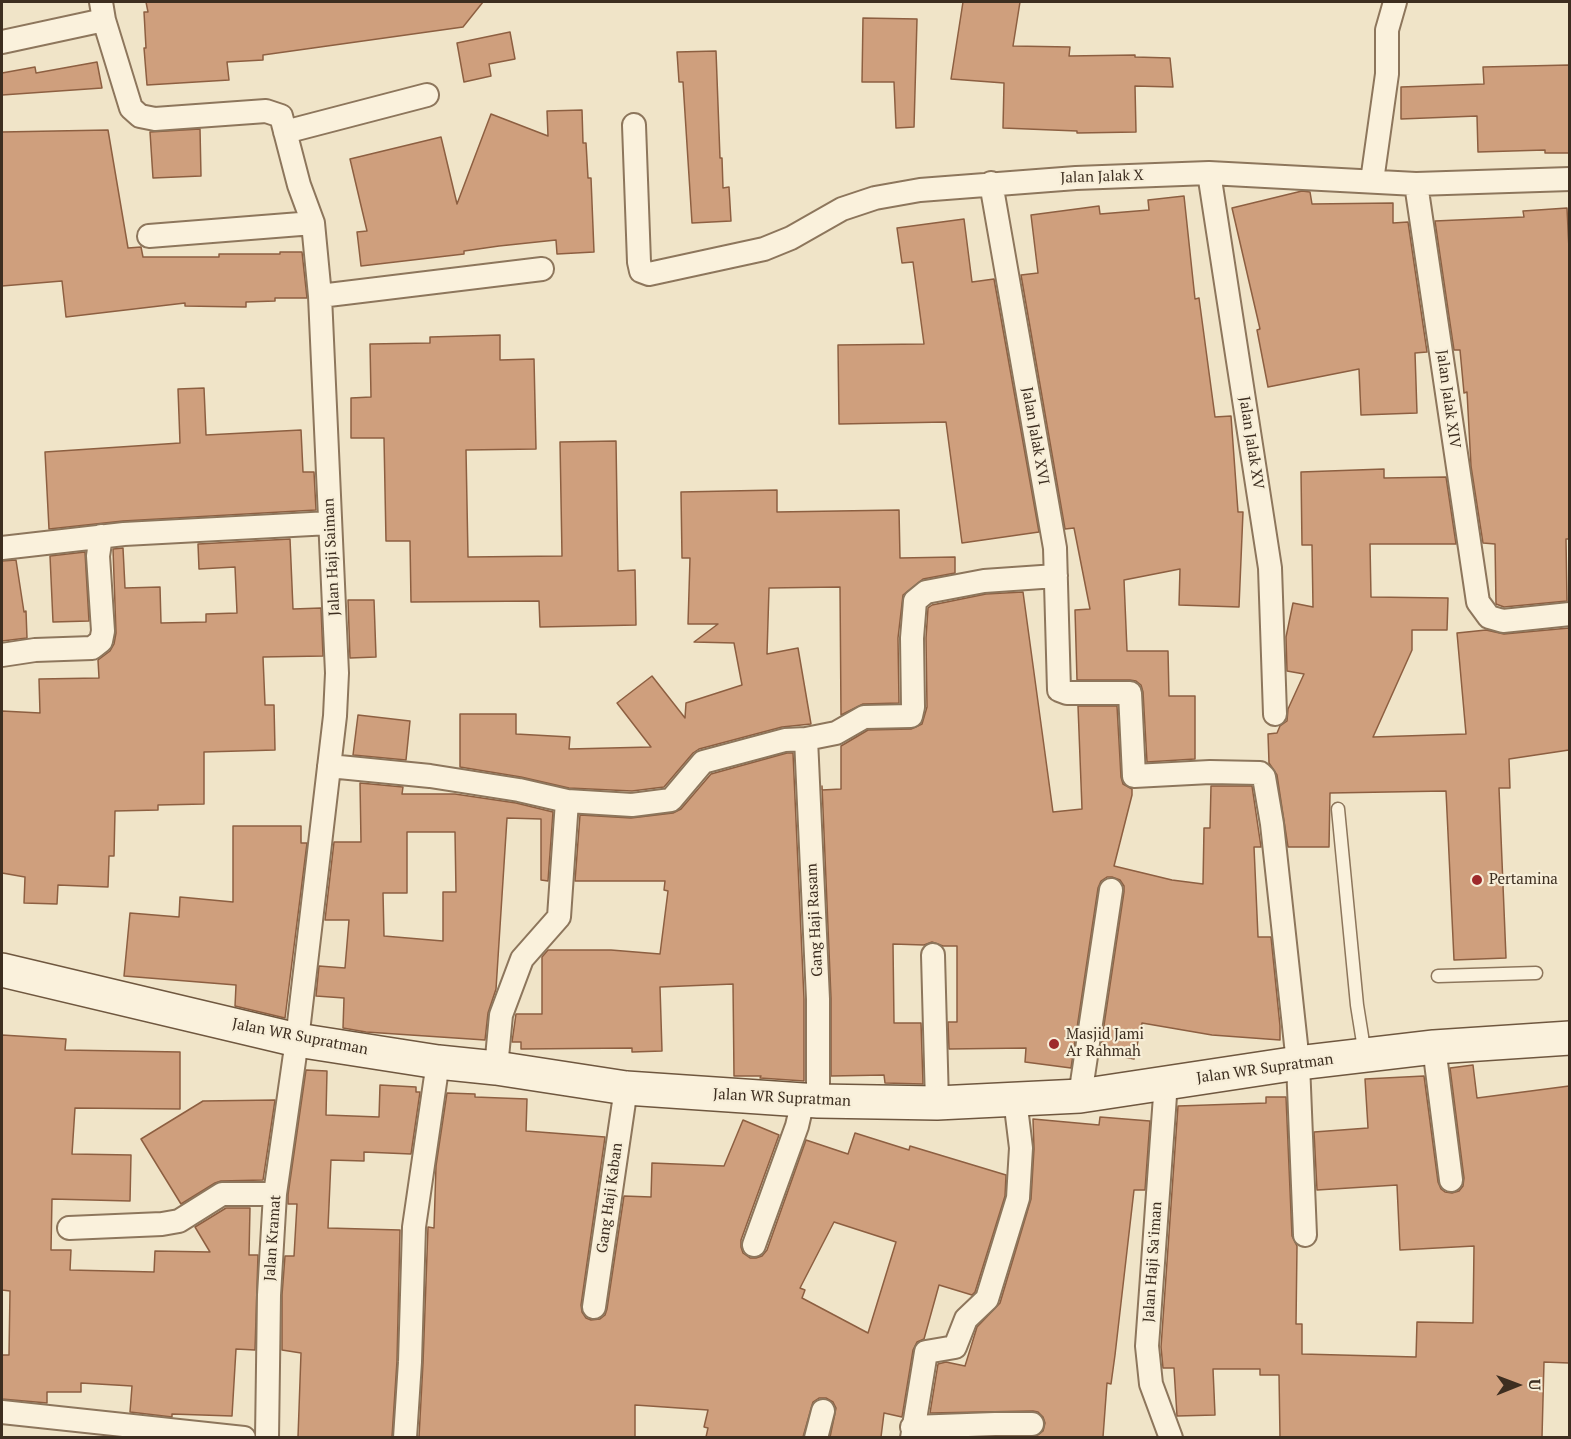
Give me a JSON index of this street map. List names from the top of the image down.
{
  "streets": {
    "street": [
      "Jalan Jalak X",
      "Jalan Jalak XIV",
      "Jalan Jalak XVI",
      "Jalan Jalak XV",
      "Jalan Haji Saiman",
      "Gang Haji Rasam",
      "Jalan WR Supratman",
      "Gang Haji Kaban",
      "Jalan Kramat",
      "Jalan Haji Sa'iman"
    ]
  },
  "crossings": [
    ["Jalan Jalak X", "Jalan Jalak XIV"],
    ["Jalan Jalak X", "Jalan Jalak XVI"],
    ["Jalan Jalak X", "Jalan Jalak XV"],
    ["Jalan Jalak XVI", "Jalan WR Supratman"],
    ["Jalan Haji Saiman", "Jalan WR Supratman"],
    ["Jalan Haji Saiman", "Jalan Kramat"],
    ["Gang Haji Rasam", "Jalan WR Supratman"],
    ["Jalan WR Supratman", "Gang Haji Kaban"],
    ["Jalan WR Supratman", "Jalan Kramat"],
    ["Jalan WR Supratman", "Jalan Haji Sa'iman"]
  ],
  "places": ["Pertamina", "Masjid Jami Ar Rahmah"],
  "north": "right"
}
